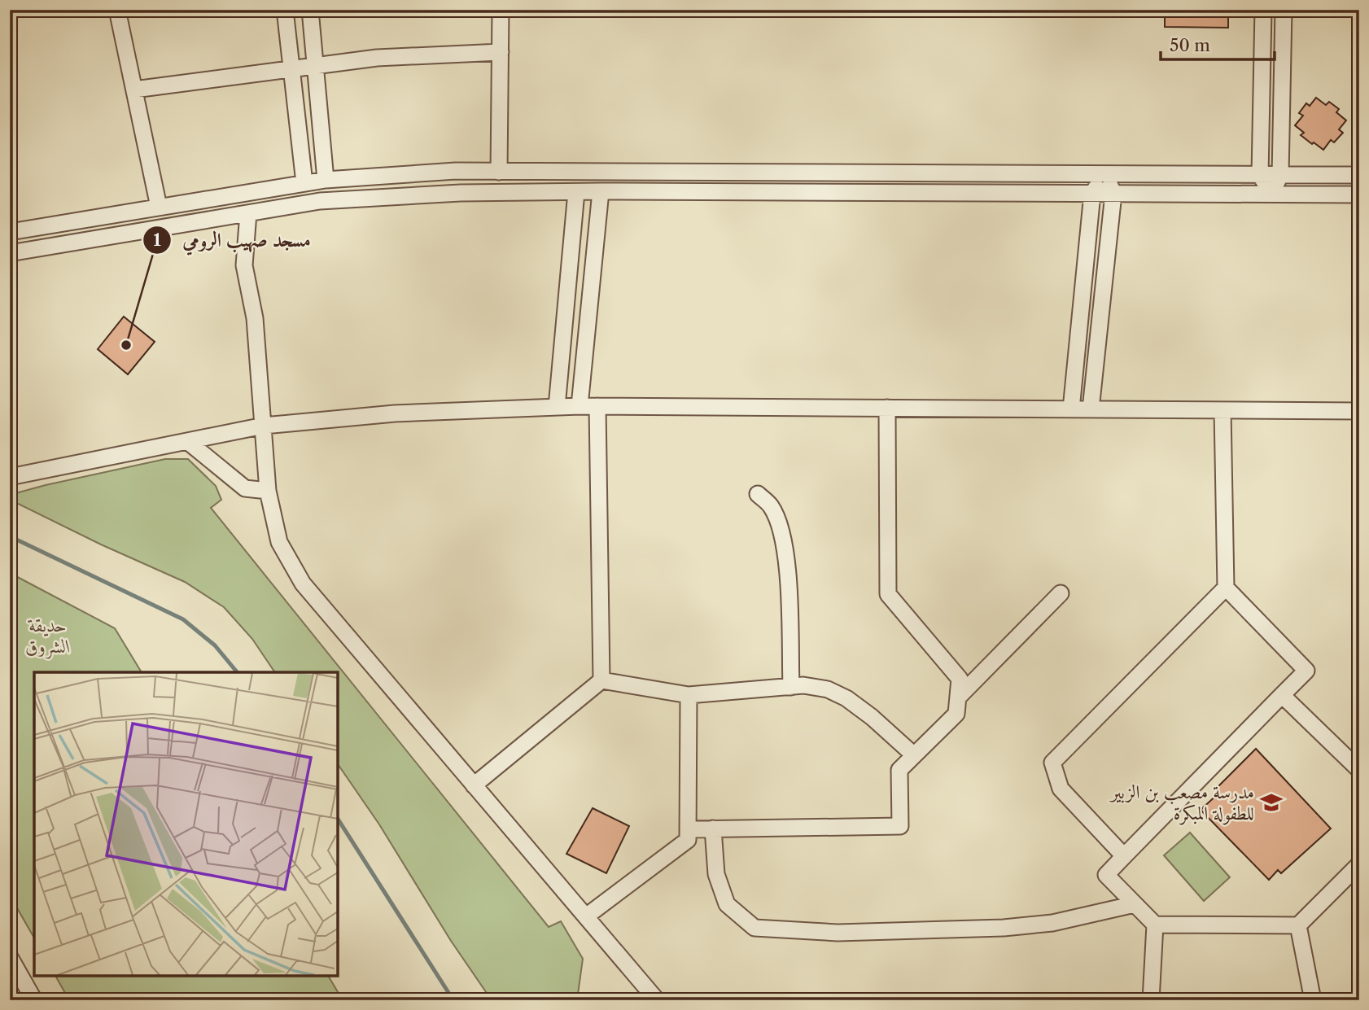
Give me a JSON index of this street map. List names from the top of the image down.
{
  "parks": ["حديقة الشروق"],
  "places": {
    "other": ["مسجد صهيب الرومي"],
    "school or university": ["مدرسة مصعب بن الزبير للطفولة المبكرة"]
  },
  "scale_bar": "50 m"
}
